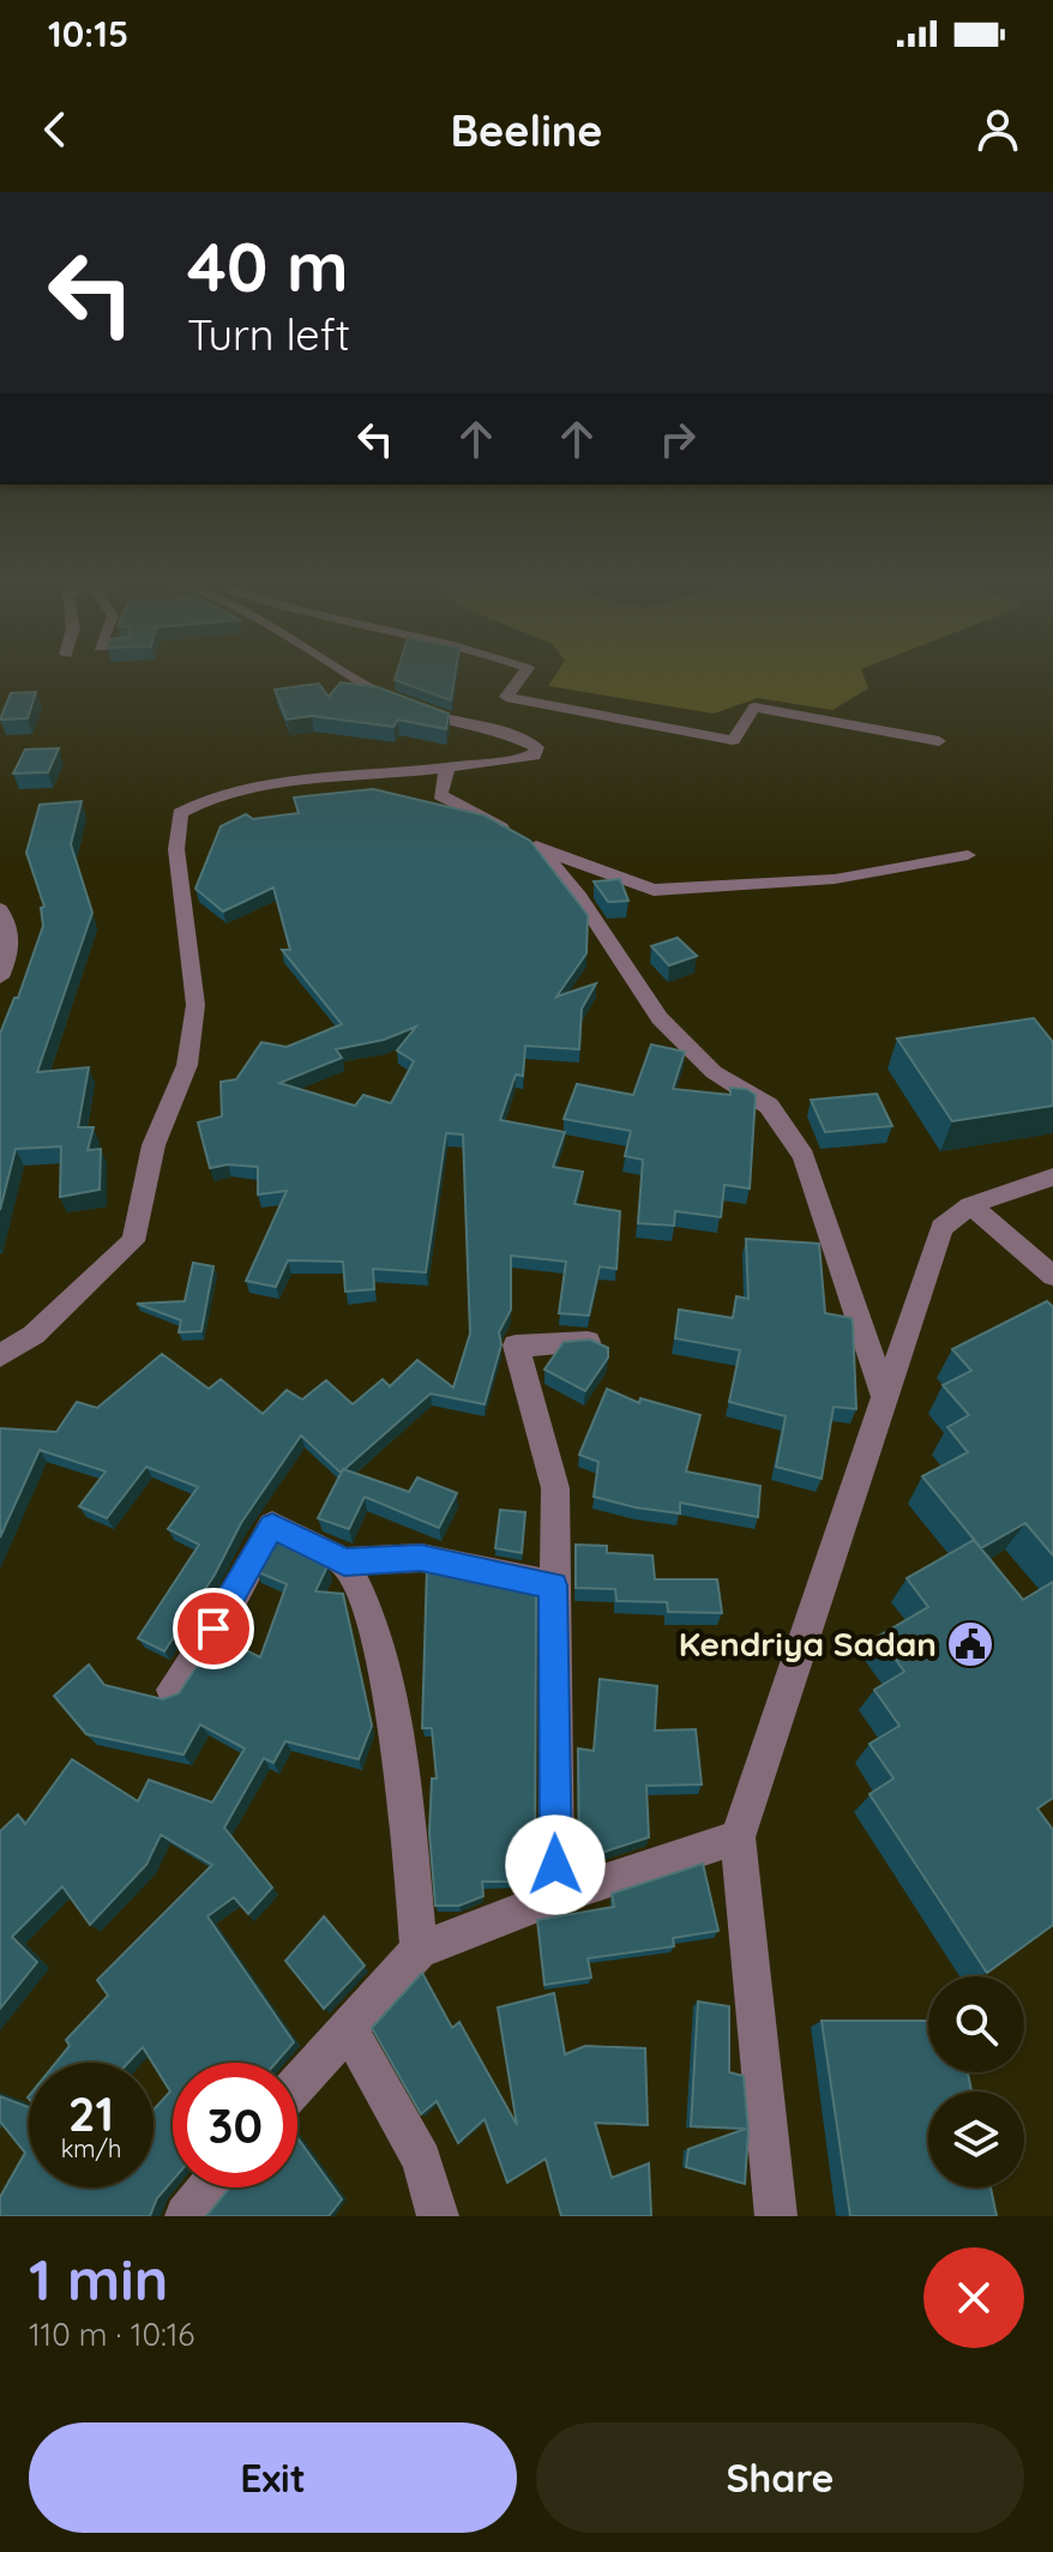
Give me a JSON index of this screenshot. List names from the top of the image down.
{
  "places": {
    "public building": ["Kendriya Sadan"]
  },
  "page": {
    "status": "10:15",
    "header": "Beeline",
    "turn": ["40 m", "Turn left"],
    "speed": "21 km/h",
    "limit": "30",
    "heading": ["1 min", "110 m · 10:16"],
    "buttons": ["Exit", "Share"]
  }
}
